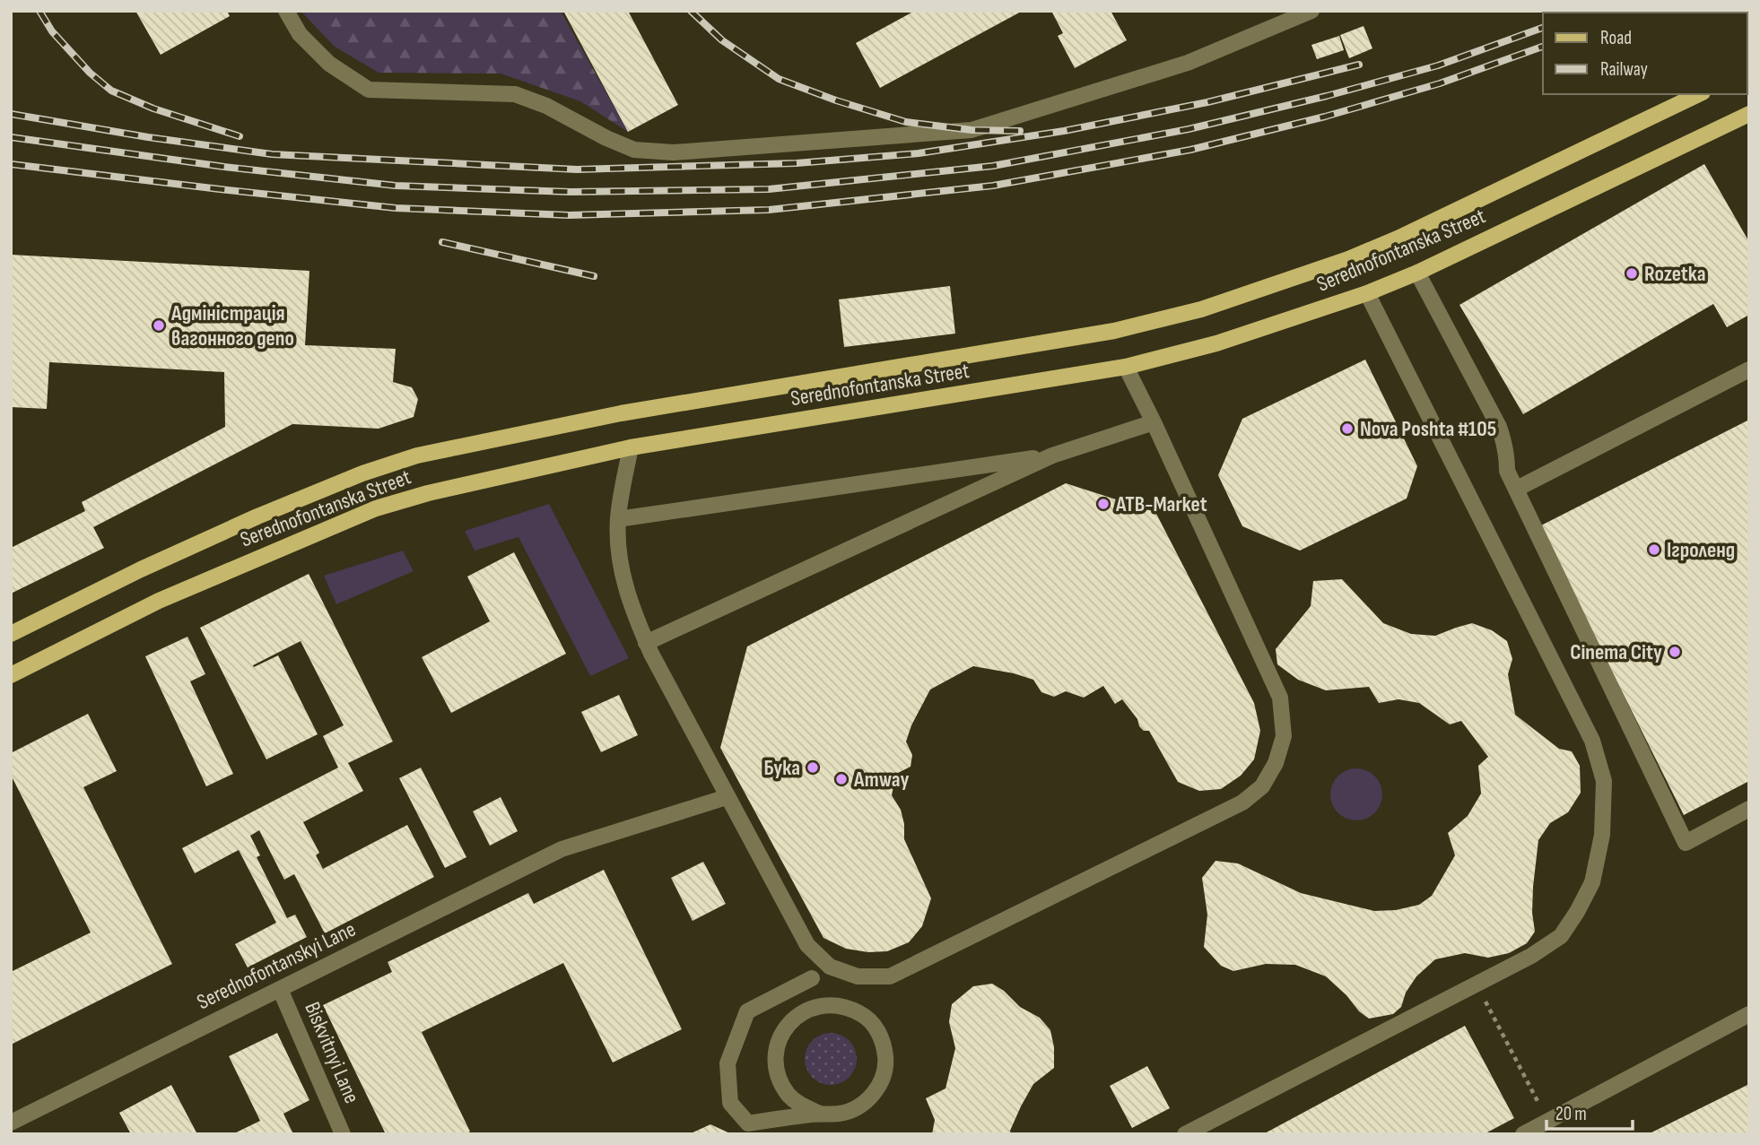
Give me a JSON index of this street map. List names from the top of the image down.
{
  "streets": {
    "main road": ["Serednofontanska Street"],
    "street": ["Serednofontanskyi Lane", "Biskvitnyi Lane"]
  },
  "crossings": [
    ["Serednofontanskyi Lane", "Biskvitnyi Lane"]
  ],
  "places": [
    "Rozetka",
    "Адміністрація вагонного депо",
    "Nova Poshta #105",
    "ATB-Market",
    "Ігроленд",
    "Cinema City",
    "Бука",
    "Amway"
  ],
  "legend": ["Road", "Railway"],
  "scale_bar": "20 m"
}
